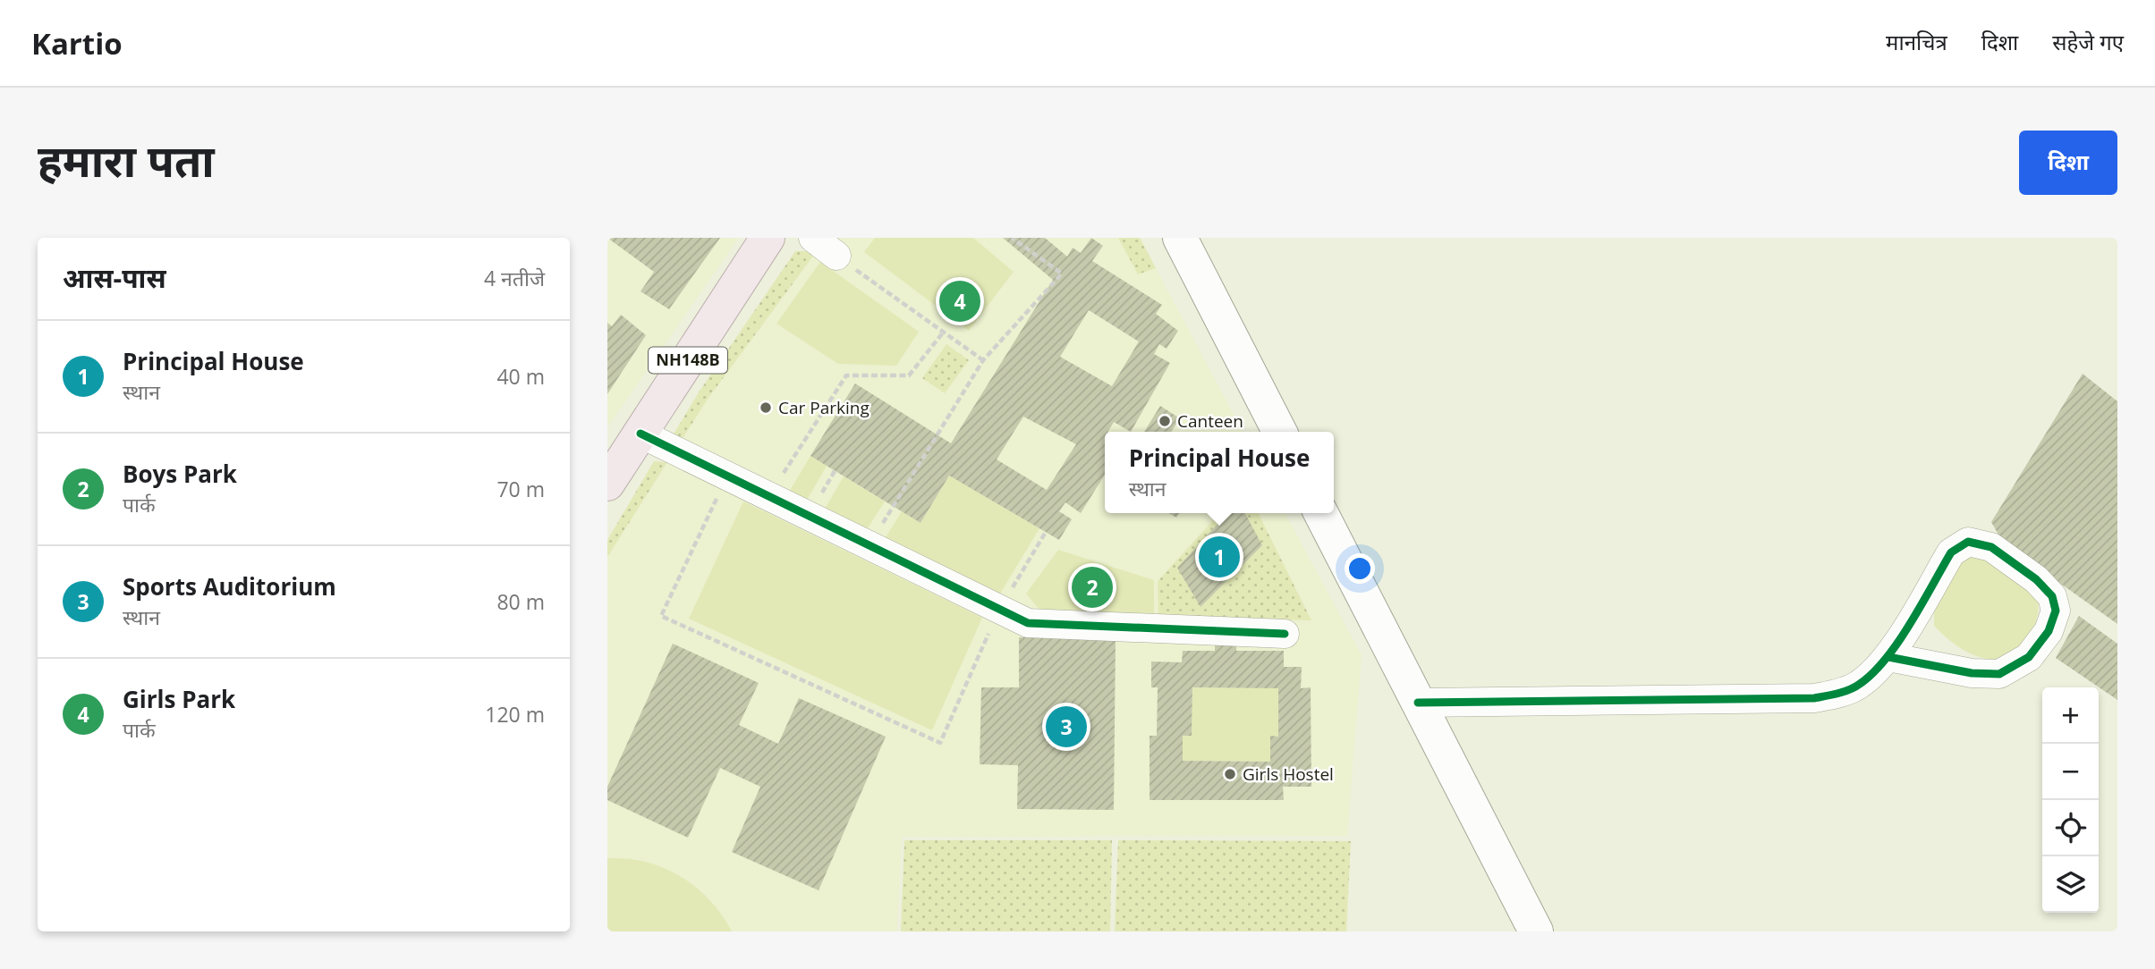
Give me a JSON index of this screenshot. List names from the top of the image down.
{
  "streets": {
    "highway": ["NH148B"]
  },
  "places": ["Car Parking", "Canteen", "Girls Hostel"],
  "page": {
    "header": "Kartio",
    "nav": ["मानचित्र", "दिशा", "सहेजे गए"],
    "title": "हमारा पता",
    "buttons": "दिशा",
    "heading": ["आस-पास", "4 नतीजे"],
    "pins": [
      "4",
      "1",
      "2",
      "3"
    ],
    "list": [
      {
        "mark": "1",
        "name": "Principal House",
        "note": "स्थान",
        "value": "40 m"
      },
      {
        "mark": "2",
        "name": "Boys Park",
        "note": "पार्क",
        "value": "70 m"
      },
      {
        "mark": "3",
        "name": "Sports Auditorium",
        "note": "स्थान",
        "value": "80 m"
      },
      {
        "mark": "4",
        "name": "Girls Park",
        "note": "पार्क",
        "value": "120 m"
      }
    ],
    "popup": ["Principal House", "स्थान"],
    "map_buttons": ["+", "−"]
  }
}
